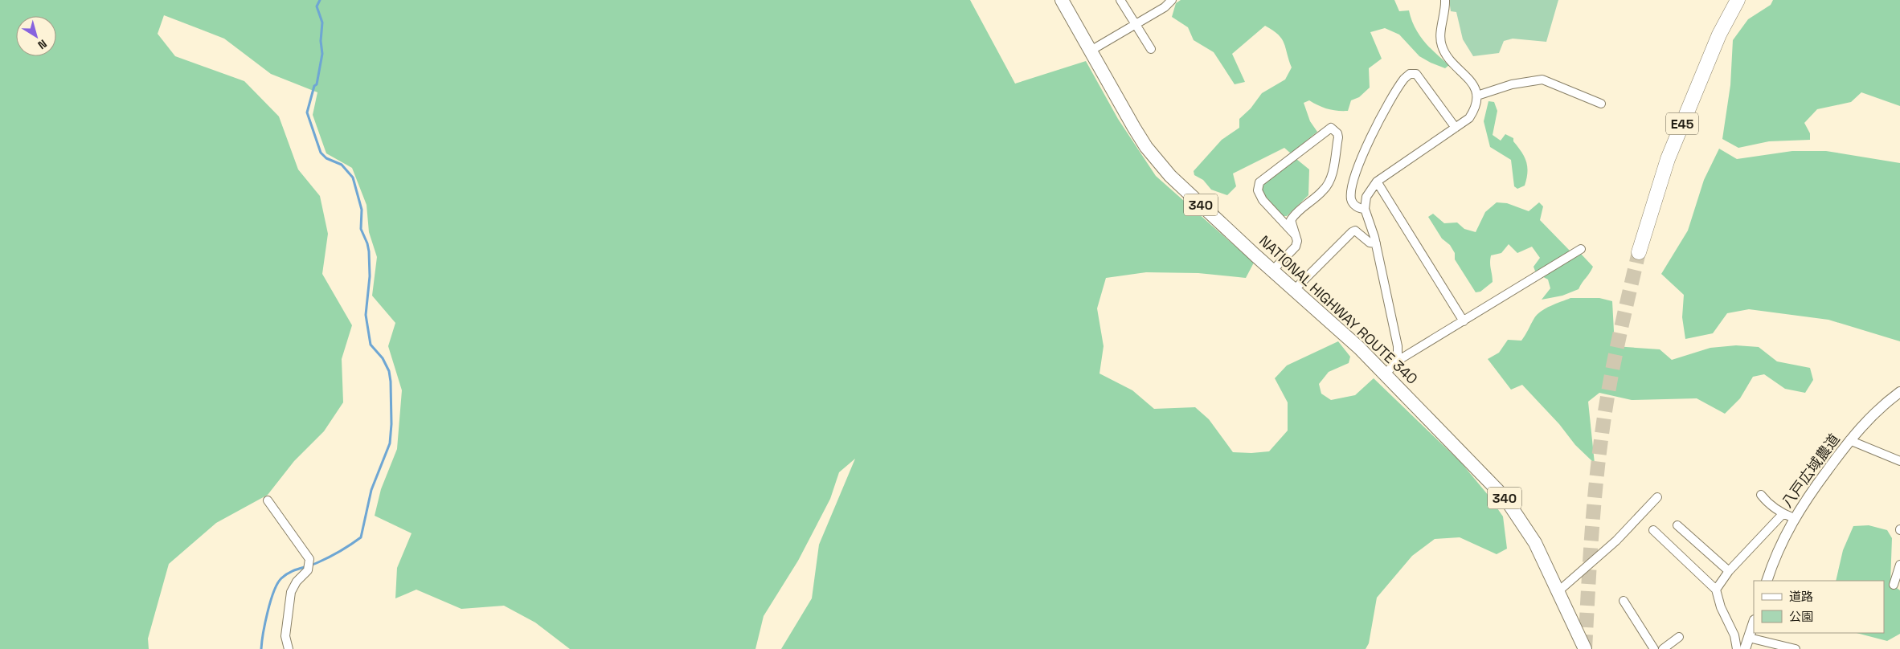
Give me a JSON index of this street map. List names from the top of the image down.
{
  "streets": {
    "highway": ["E45", "340", "NATIONAL HIGHWAY ROUTE 340"],
    "street": ["八戸広域農道"]
  },
  "legend": ["道路", "公園"],
  "north": "bottom right"
}
